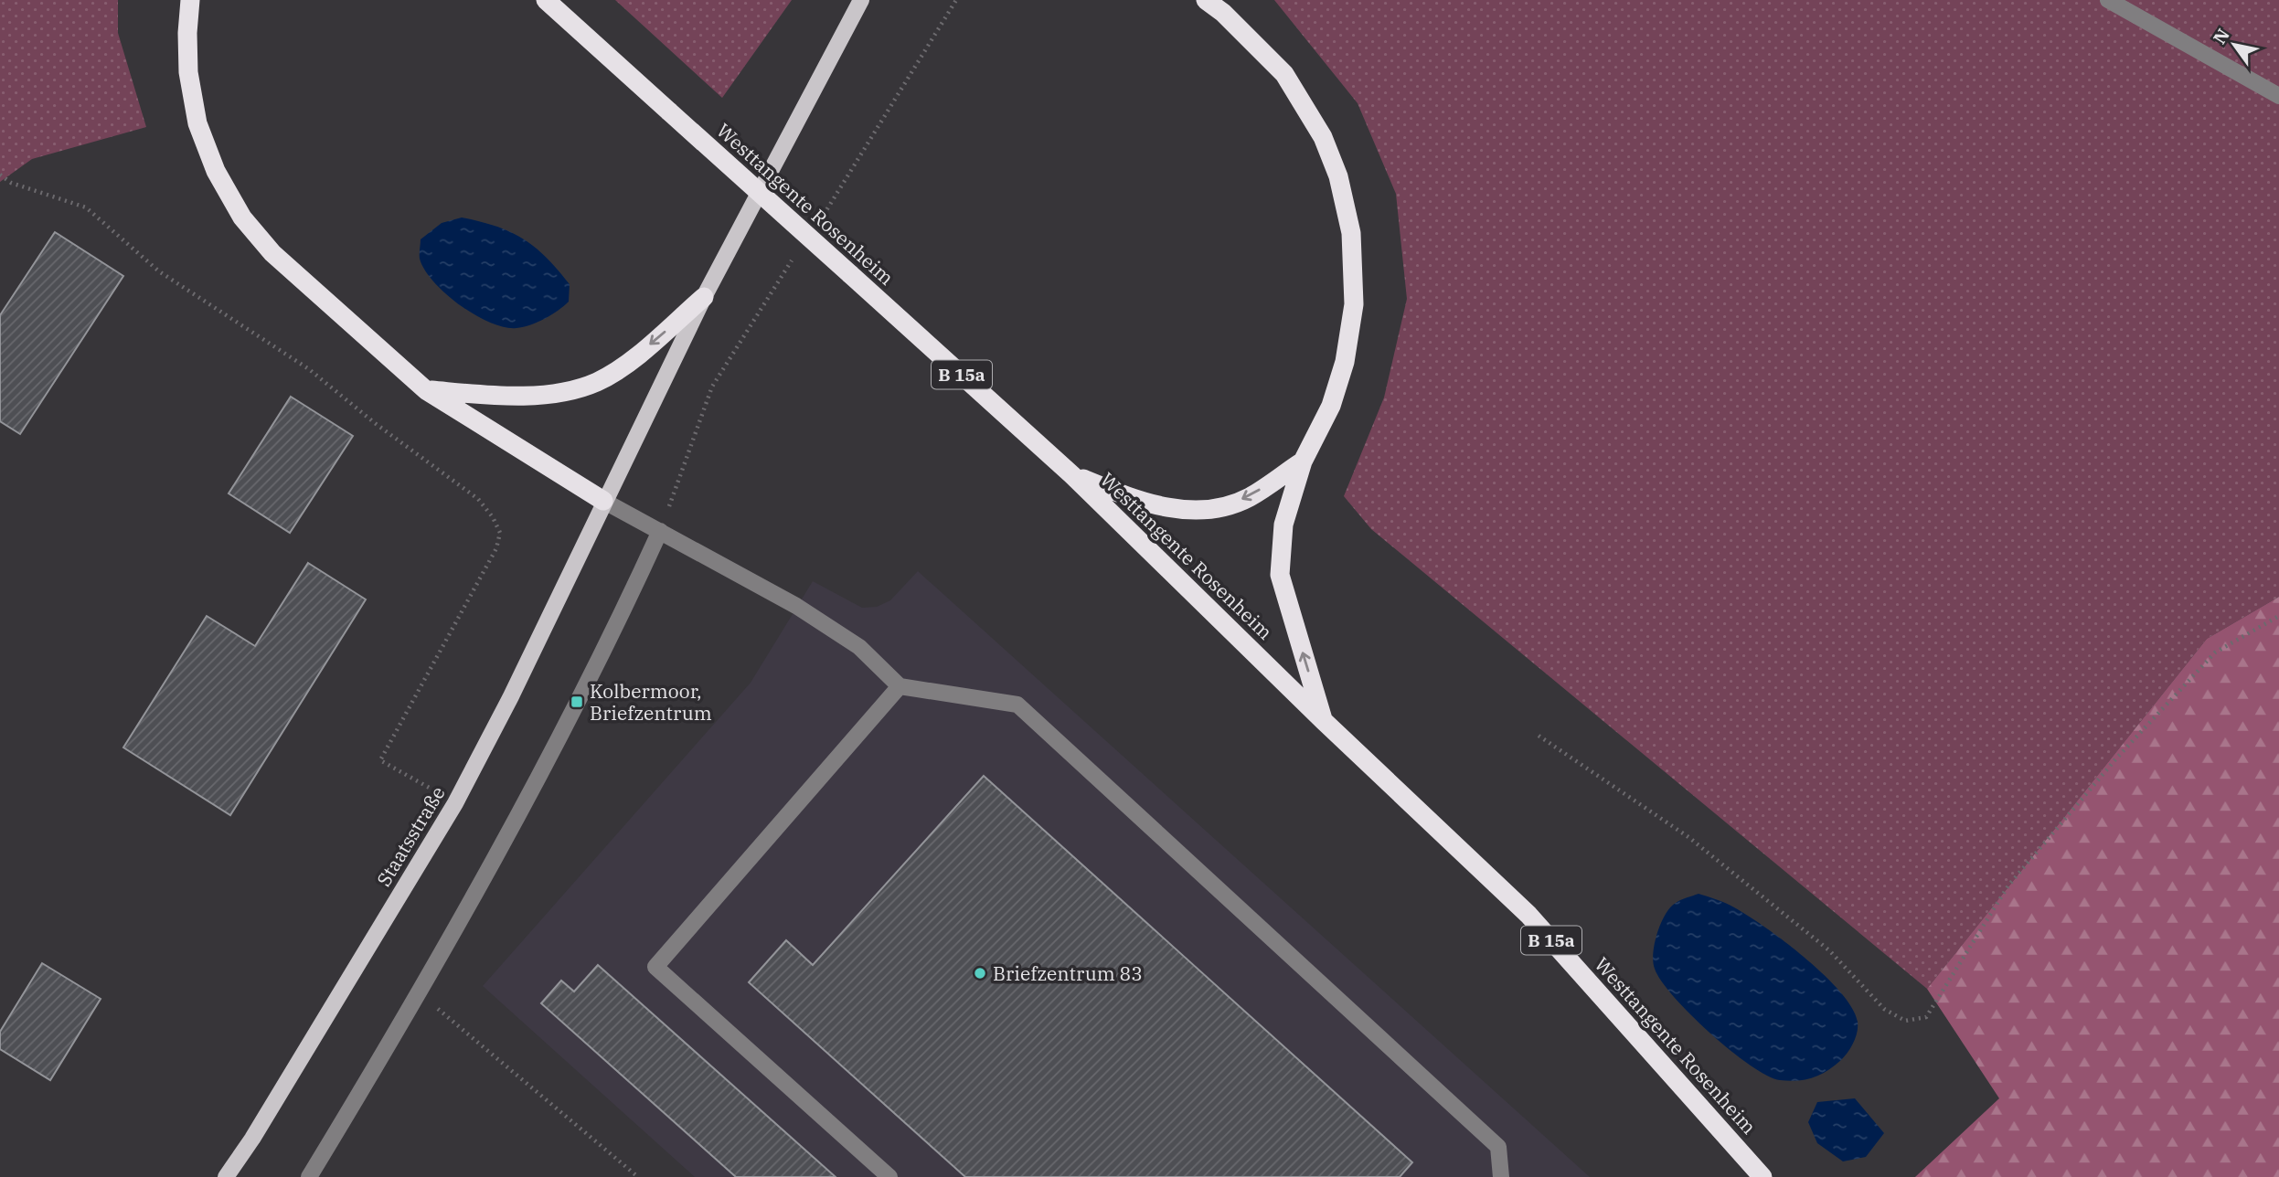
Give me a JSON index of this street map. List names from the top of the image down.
{
  "streets": {
    "highway": ["Westtangente Rosenheim", "B 15a"],
    "main road": ["Staatsstraße"]
  },
  "places": {
    "transit": ["Kolbermoor, Briefzentrum"],
    "other": ["Briefzentrum 83"]
  },
  "north": "top left"
}
